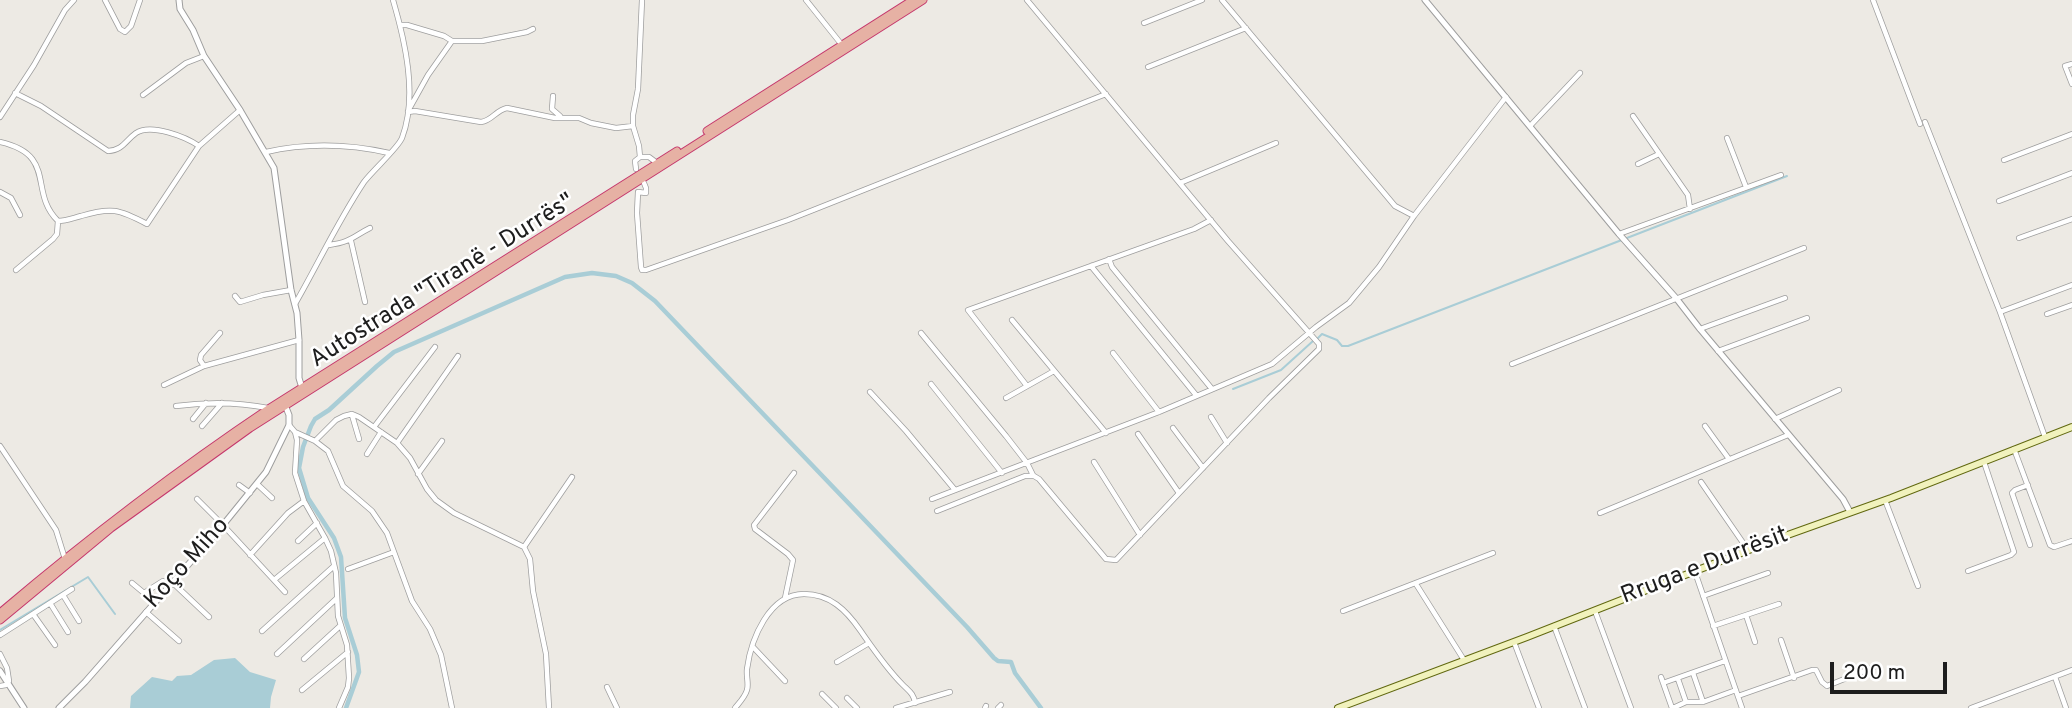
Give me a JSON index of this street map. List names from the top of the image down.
{
  "streets": {
    "highway": ["Autostrada \"Tiranë - Durrës\""],
    "main road": ["Rruga e Durrësit"],
    "street": ["Koço Miho"]
  },
  "scale_bar": "200 m"
}
